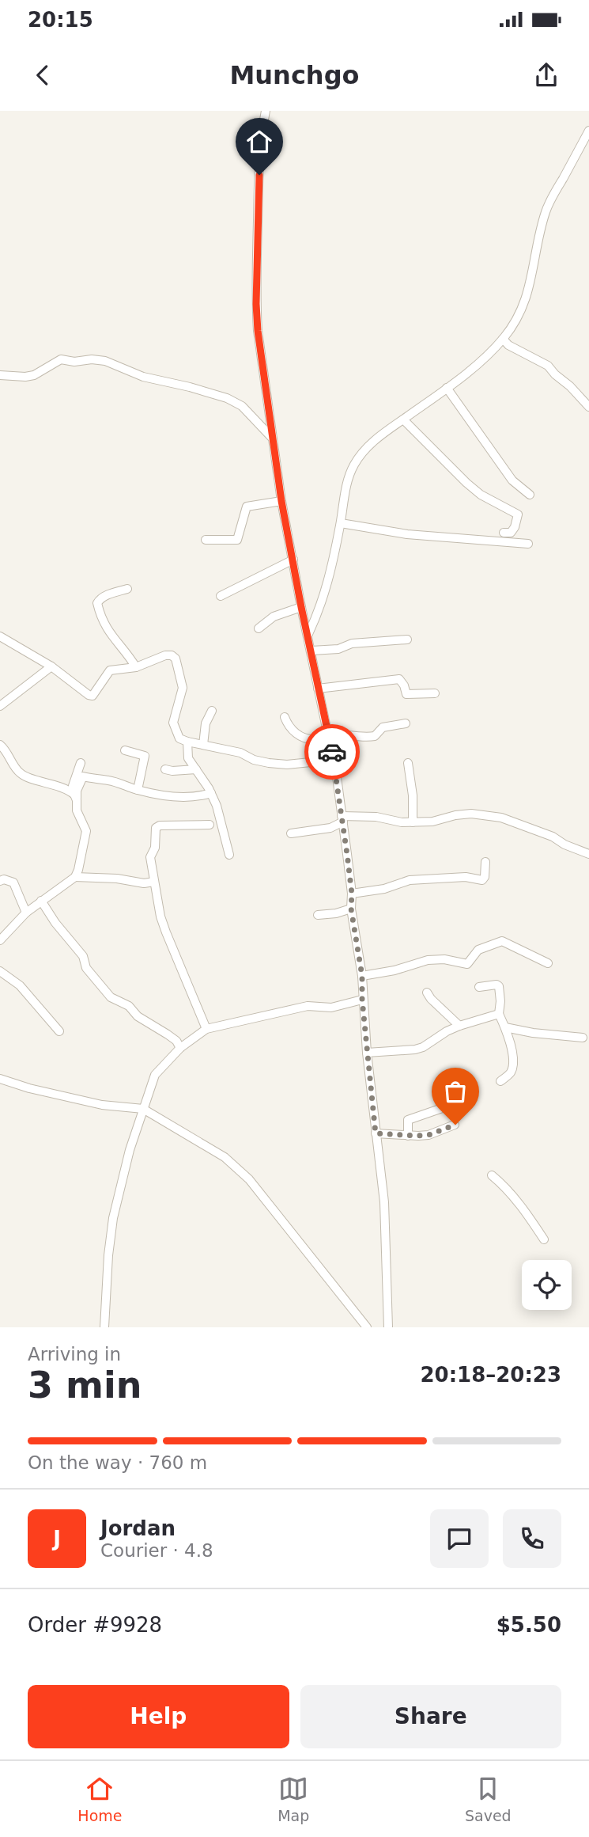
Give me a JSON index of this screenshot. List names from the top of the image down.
{
  "page": {
    "status": "20:15",
    "header": "Munchgo",
    "heading": ["3 min", "Arriving in", "20:18–20:23"],
    "panel": [
      "Jordan",
      "Courier · 4.8",
      "Order #9928",
      "$5.50"
    ],
    "bar": "On the way · 760 m",
    "round": "J",
    "buttons": ["Help", "Share"],
    "tabs": ["Home", "Map", "Saved"]
  }
}
